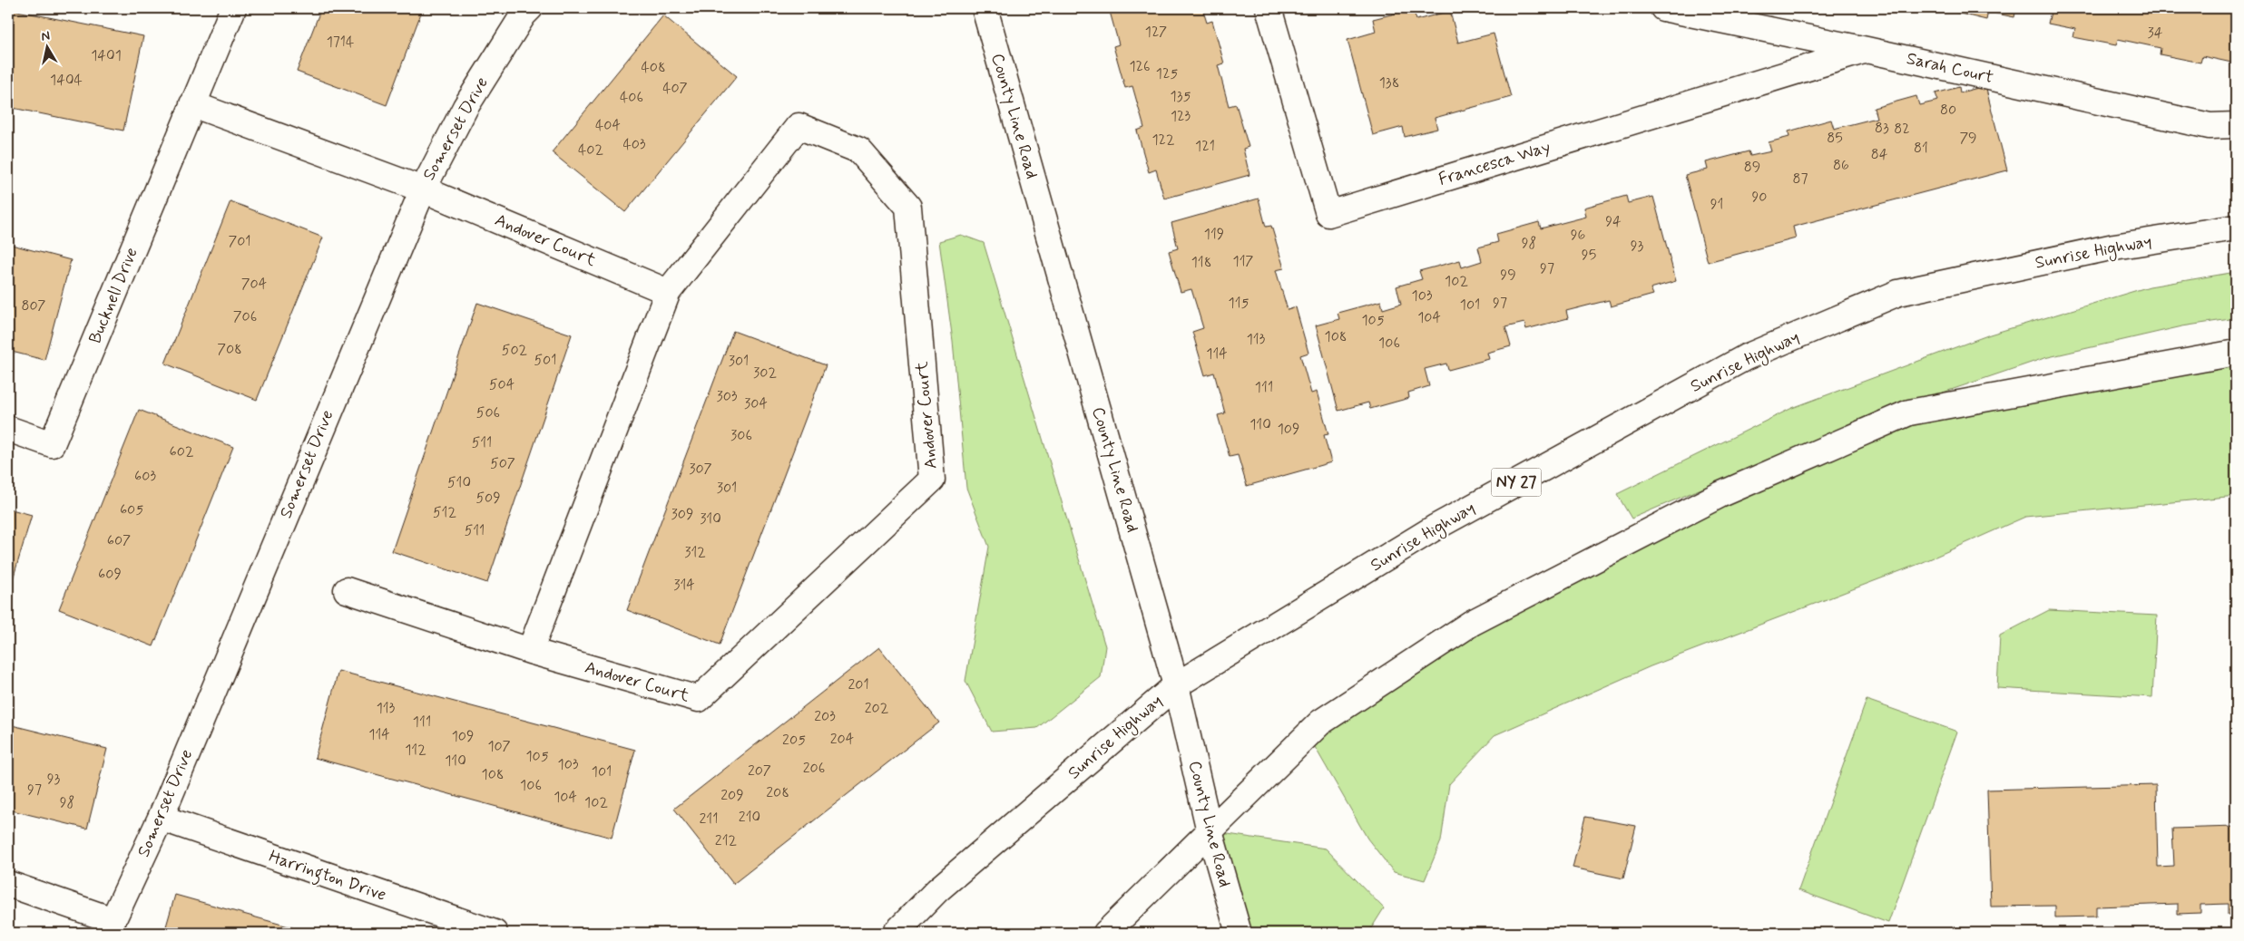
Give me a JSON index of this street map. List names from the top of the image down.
{
  "streets": {
    "main road": [
      "Sarah Court",
      "County Line Road",
      "Somerset Drive",
      "Francesca Way",
      "Andover Court",
      "Sunrise Highway",
      "Bucknell Drive",
      "NY 27",
      "Harrington Drive"
    ]
  },
  "crossings": [
    ["Sarah Court", "Francesca Way"],
    ["County Line Road", "Sunrise Highway"],
    ["Somerset Drive", "Andover Court"],
    ["Somerset Drive", "Harrington Drive"]
  ],
  "house_numbers": [
    "127",
    "34",
    "1714",
    "1401",
    "126",
    "408",
    "125",
    "1404",
    "138",
    "407",
    "135",
    "406",
    "80",
    "123",
    "404",
    "83",
    "82",
    "85",
    "79",
    "122",
    "403",
    "121",
    "81",
    "402",
    "84",
    "86",
    "89",
    "87",
    "90",
    "91",
    "94",
    "119",
    "96",
    "701",
    "98",
    "93",
    "95",
    "117",
    "118",
    "97",
    "99",
    "102",
    "704",
    "103",
    "115",
    "97",
    "101",
    "807",
    "706",
    "104",
    "105",
    "108",
    "113",
    "106",
    "708",
    "502",
    "114",
    "501",
    "301",
    "302",
    "504",
    "111",
    "303",
    "304",
    "506",
    "110",
    "109",
    "306",
    "511",
    "602",
    "507",
    "307",
    "603",
    "510",
    "301",
    "509",
    "605",
    "512",
    "309",
    "310",
    "511",
    "607",
    "312",
    "609",
    "314",
    "201",
    "113",
    "202",
    "203",
    "111",
    "114",
    "109",
    "204",
    "205",
    "107",
    "112",
    "105",
    "110",
    "103",
    "206",
    "207",
    "101",
    "108",
    "93",
    "106",
    "97",
    "208",
    "209",
    "104",
    "98",
    "102",
    "210",
    "211",
    "212"
  ],
  "north": "top"
}
